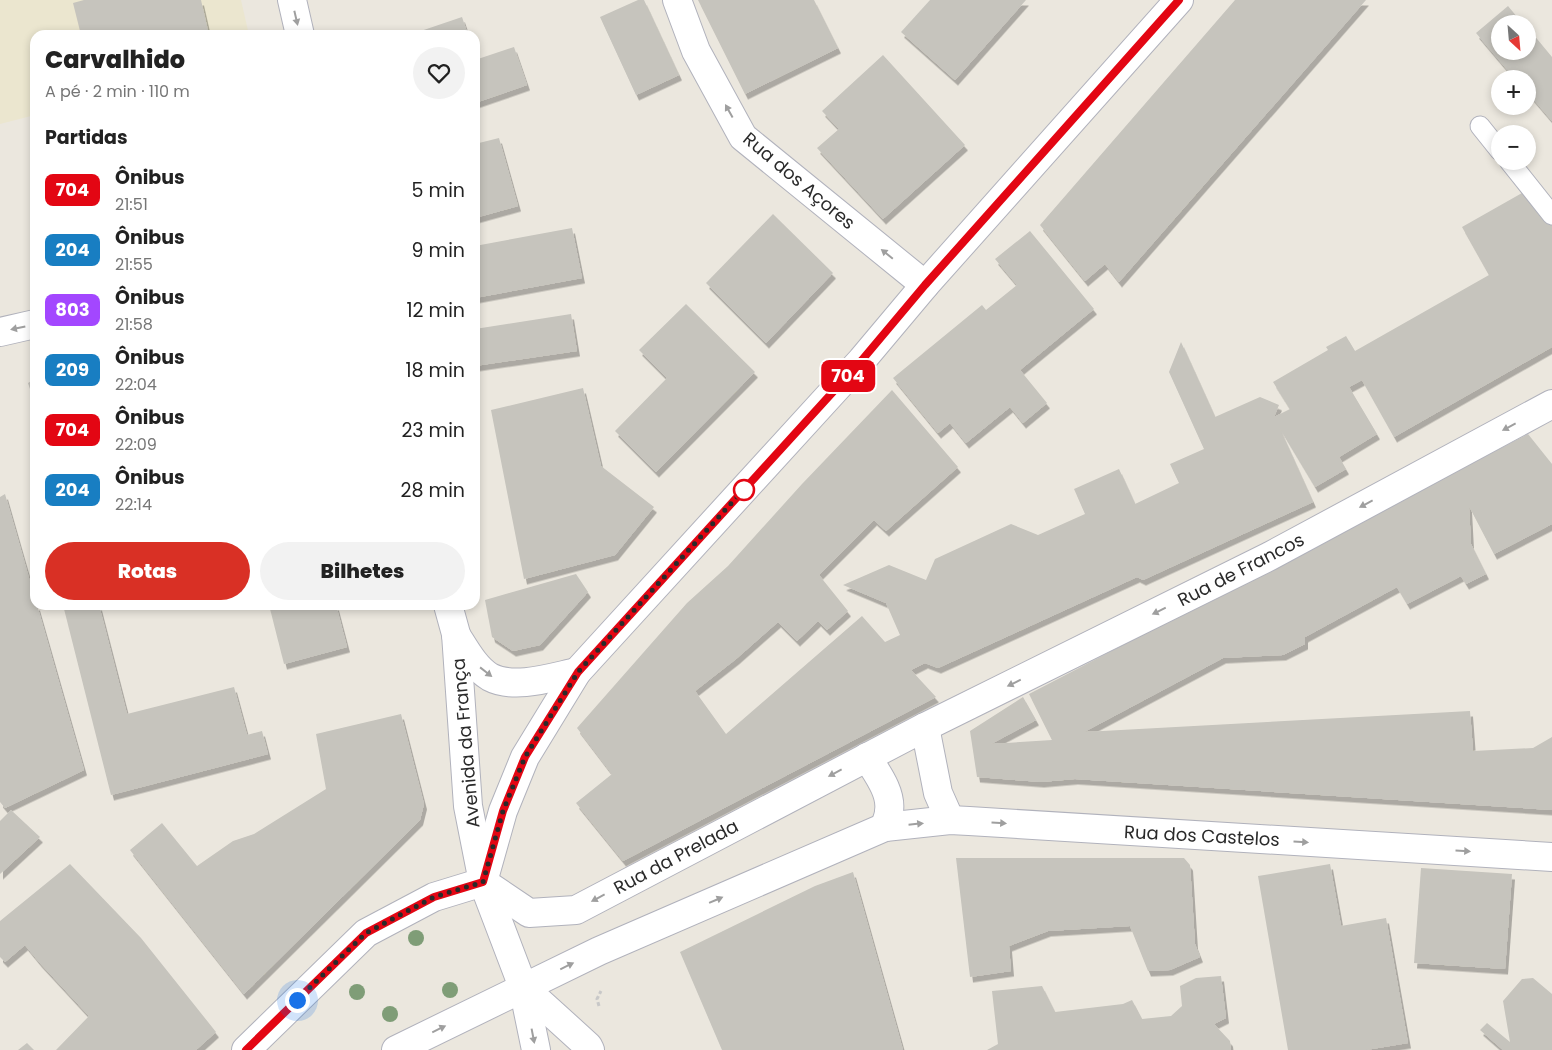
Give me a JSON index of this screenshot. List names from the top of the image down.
{
  "streets": {
    "main road": [
      "Rua dos Açores",
      "Rua de Francos",
      "Avenida da França",
      "Rua dos Castelos",
      "Rua da Prelada"
    ]
  },
  "crossings": [
    ["Rua de Francos", "Rua da Prelada"],
    ["Avenida da França", "Rua da Prelada"]
  ],
  "one_way": ["Rua dos Açores", "Rua de Francos", "Rua dos Castelos"],
  "lines": ["bus line 704"],
  "north": "bottom right",
  "page": {
    "on_map": "704",
    "map_buttons": ["+", "−"],
    "heading": [
      ["Carvalhido", "A pé · 2 min · 110 m"],
      "Partidas"
    ],
    "list": [
      {
        "mark": "704",
        "name": "Ônibus",
        "note": "21:51",
        "value": "5 min"
      },
      {
        "mark": "204",
        "name": "Ônibus",
        "note": "21:55",
        "value": "9 min"
      },
      {
        "mark": "803",
        "name": "Ônibus",
        "note": "21:58",
        "value": "12 min"
      },
      {
        "mark": "209",
        "name": "Ônibus",
        "note": "22:04",
        "value": "18 min"
      },
      {
        "mark": "704",
        "name": "Ônibus",
        "note": "22:09",
        "value": "23 min"
      },
      {
        "mark": "204",
        "name": "Ônibus",
        "note": "22:14",
        "value": "28 min"
      }
    ],
    "buttons": ["Rotas", "Bilhetes"]
  }
}
